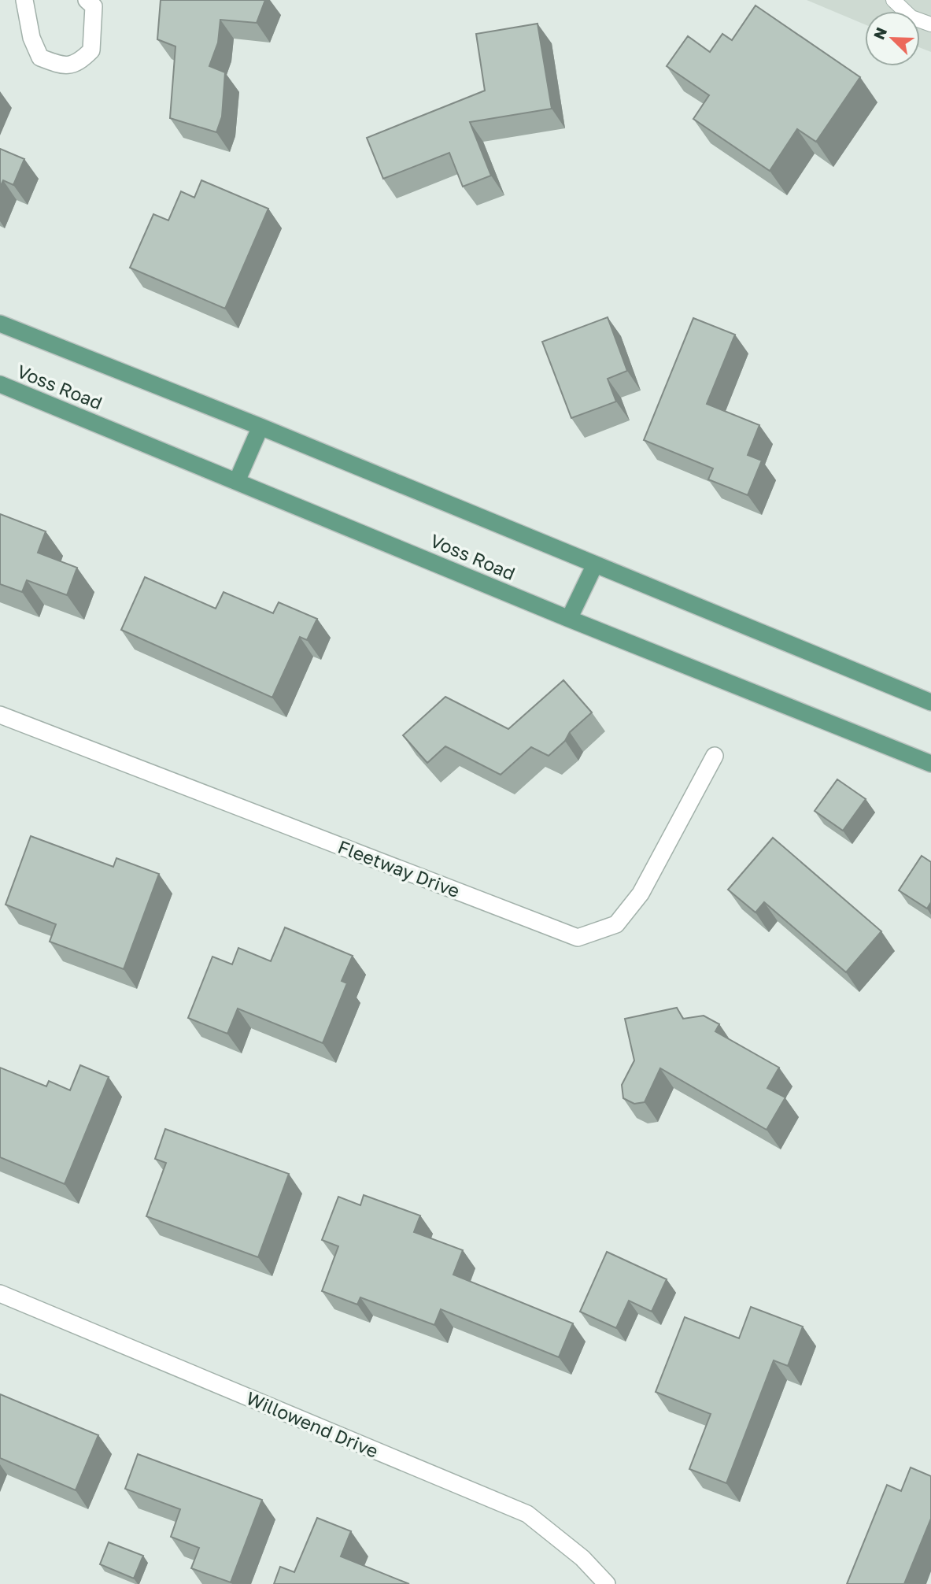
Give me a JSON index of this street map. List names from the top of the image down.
{
  "streets": {
    "main road": ["Voss Road"],
    "street": ["Fleetway Drive", "Willowend Drive"]
  },
  "north": "top left"
}
